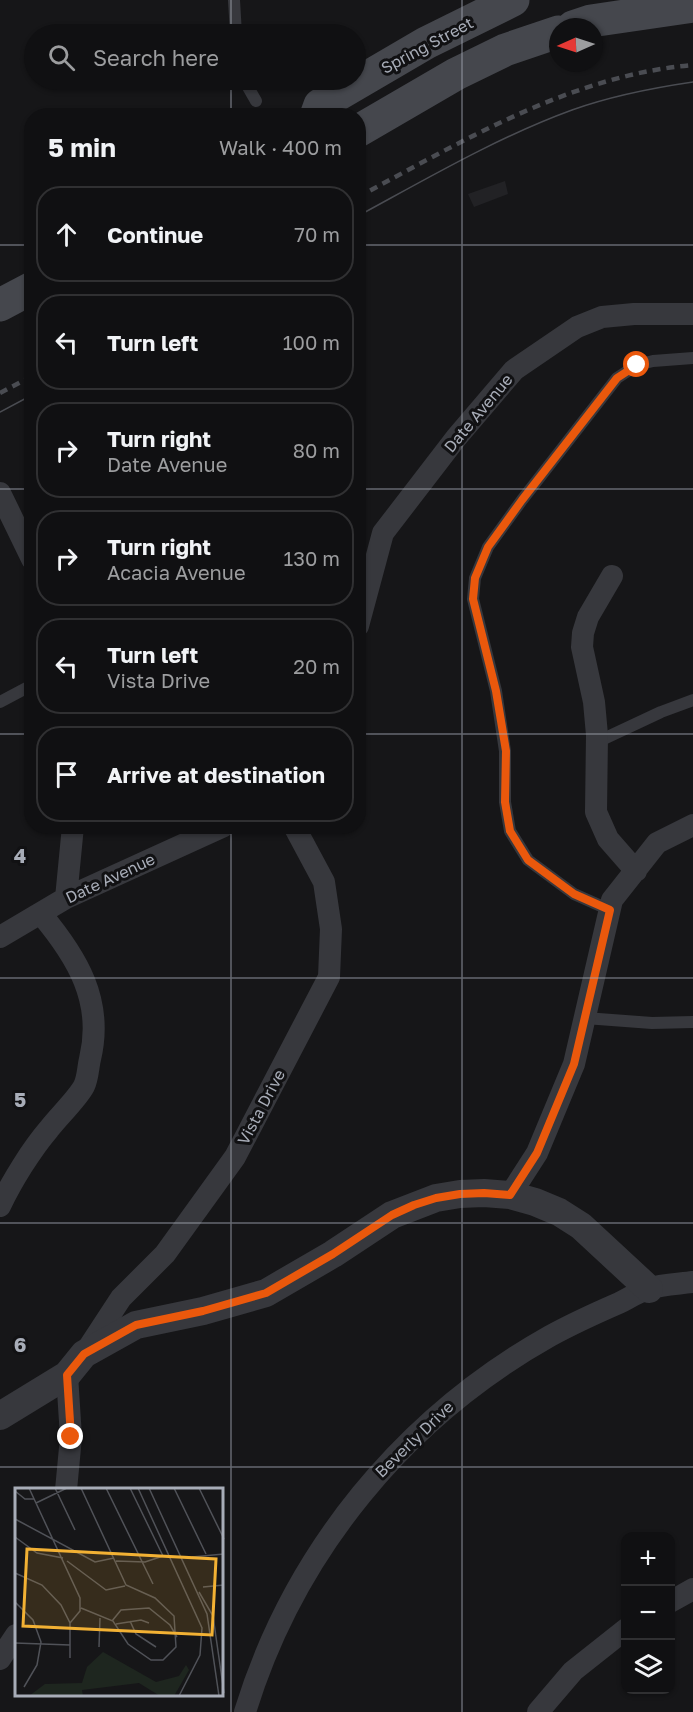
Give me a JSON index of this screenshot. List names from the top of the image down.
{
  "streets": {
    "main road": ["Spring Street"],
    "street": ["Date Avenue", "Vista Drive", "Beverly Drive"]
  },
  "north": "left",
  "page": {
    "search": "Search here",
    "heading": ["5 min", "Walk · 400 m"],
    "list": [
      ["Continue", "70 m"],
      ["Turn left", "100 m"],
      ["Turn right", "Date Avenue", "80 m"],
      ["Turn right", "Acacia Avenue", "130 m"],
      ["Turn left", "Vista Drive", "20 m"],
      "Arrive at destination"
    ],
    "map_buttons": ["+", "−"]
  },
  "grid": {
    "rows": ["4", "5", "6"]
  }
}
